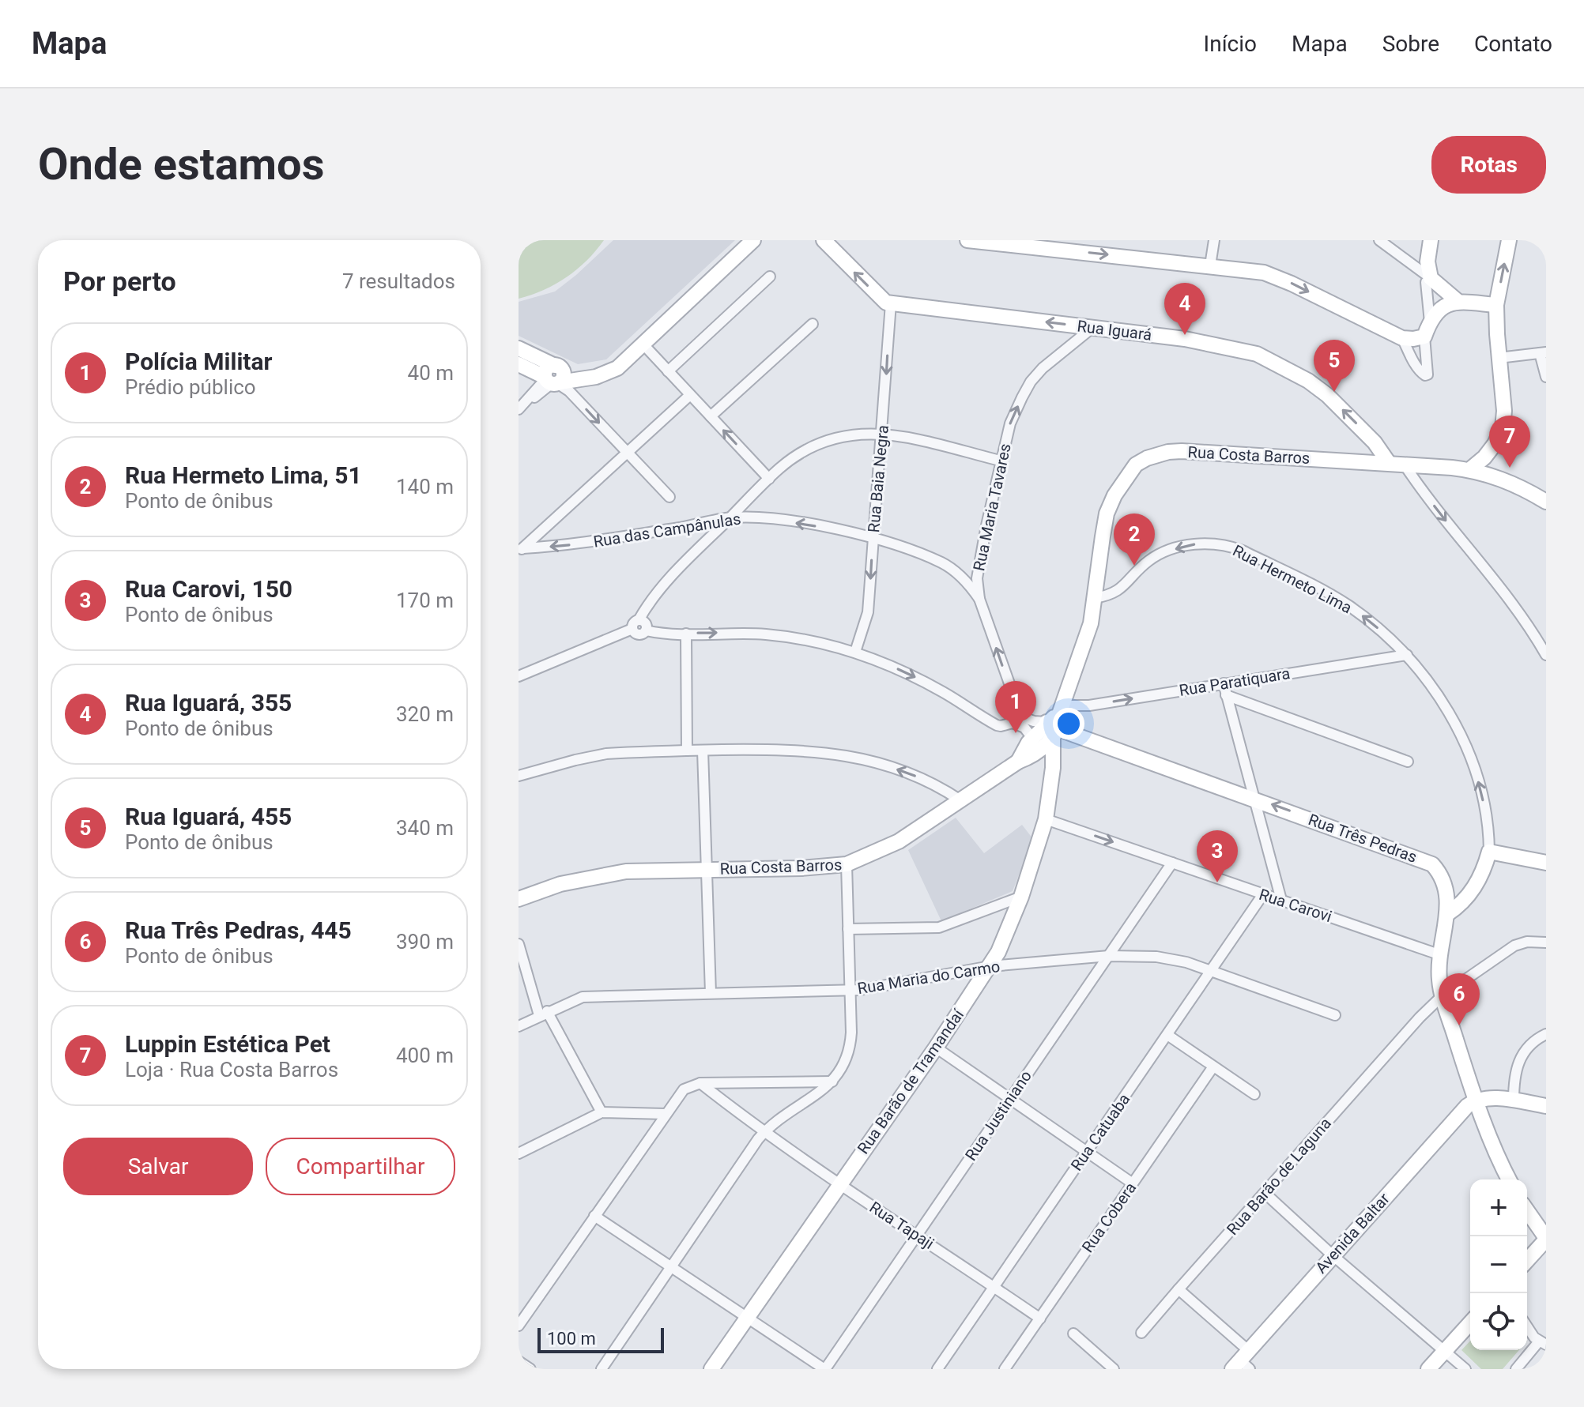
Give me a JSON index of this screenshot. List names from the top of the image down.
{
  "streets": {
    "main road": [
      "Rua Iguará",
      "Rua Costa Barros",
      "Rua Três Pedras",
      "Rua Barão de Tramandaí",
      "Avenida Baltar"
    ],
    "street": [
      "Rua Baia Negra",
      "Rua Maria Tavares",
      "Rua das Campânulas",
      "Rua Hermeto Lima",
      "Rua Paratiquara",
      "Rua Carovi",
      "Rua Maria do Carmo",
      "Rua Justiniano",
      "Rua Catuaba",
      "Rua Barão de Laguna",
      "Rua Cobera",
      "Rua Tapaji"
    ]
  },
  "crossings": [
    ["Rua Iguará", "Rua Costa Barros"],
    ["Rua Iguará", "Rua Baia Negra"],
    ["Rua Iguará", "Rua Maria Tavares"],
    ["Rua Costa Barros", "Rua Hermeto Lima"],
    ["Rua Costa Barros", "Rua Paratiquara"],
    ["Rua Costa Barros", "Rua Três Pedras"],
    ["Rua Costa Barros", "Rua Barão de Tramandaí"],
    ["Rua Baia Negra", "Rua das Campânulas"],
    ["Rua Maria Tavares", "Rua das Campânulas"],
    ["Rua Maria Tavares", "Rua Paratiquara"],
    ["Rua Hermeto Lima", "Rua Paratiquara"],
    ["Rua Paratiquara", "Rua Três Pedras"],
    ["Rua Paratiquara", "Rua Barão de Tramandaí"],
    ["Rua Três Pedras", "Rua Carovi"],
    ["Rua Três Pedras", "Rua Barão de Tramandaí"],
    ["Rua Três Pedras", "Rua Barão de Laguna"],
    ["Rua Três Pedras", "Avenida Baltar"],
    ["Rua Carovi", "Rua Barão de Tramandaí"],
    ["Rua Carovi", "Rua Justiniano"],
    ["Rua Carovi", "Rua Catuaba"],
    ["Rua Maria do Carmo", "Rua Barão de Tramandaí"],
    ["Rua Maria do Carmo", "Rua Justiniano"],
    ["Rua Maria do Carmo", "Rua Catuaba"],
    ["Rua Barão de Tramandaí", "Rua Tapaji"],
    ["Rua Justiniano", "Rua Tapaji"],
    ["Rua Catuaba", "Rua Tapaji"],
    ["Rua Cobera", "Rua Tapaji"]
  ],
  "one_way": [
    "Rua Baia Negra",
    "Rua Maria Tavares",
    "Rua das Campânulas",
    "Rua Hermeto Lima",
    "Rua Paratiquara"
  ],
  "scale_bar": "100 m",
  "page": {
    "header": "Mapa",
    "nav": [
      "Início",
      "Mapa",
      "Sobre",
      "Contato"
    ],
    "buttons": [
      "Rotas",
      ["Salvar", "Compartilhar"]
    ],
    "title": "Onde estamos",
    "heading": ["Por perto", "7 resultados"],
    "pins": [
      "4",
      "5",
      "7",
      "2",
      "1",
      "3",
      "6"
    ],
    "list": [
      {
        "mark": "1",
        "name": "Polícia Militar",
        "note": "Prédio público",
        "value": "40 m"
      },
      {
        "mark": "2",
        "name": "Rua Hermeto Lima, 51",
        "note": "Ponto de ônibus",
        "value": "140 m"
      },
      {
        "mark": "3",
        "name": "Rua Carovi, 150",
        "note": "Ponto de ônibus",
        "value": "170 m"
      },
      {
        "mark": "4",
        "name": "Rua Iguará, 355",
        "note": "Ponto de ônibus",
        "value": "320 m"
      },
      {
        "mark": "5",
        "name": "Rua Iguará, 455",
        "note": "Ponto de ônibus",
        "value": "340 m"
      },
      {
        "mark": "6",
        "name": "Rua Três Pedras, 445",
        "note": "Ponto de ônibus",
        "value": "390 m"
      },
      {
        "mark": "7",
        "name": "Luppin Estética Pet",
        "note": "Loja · Rua Costa Barros",
        "value": "400 m"
      }
    ],
    "map_buttons": ["+", "−"],
    "scale": "100 m"
  }
}
